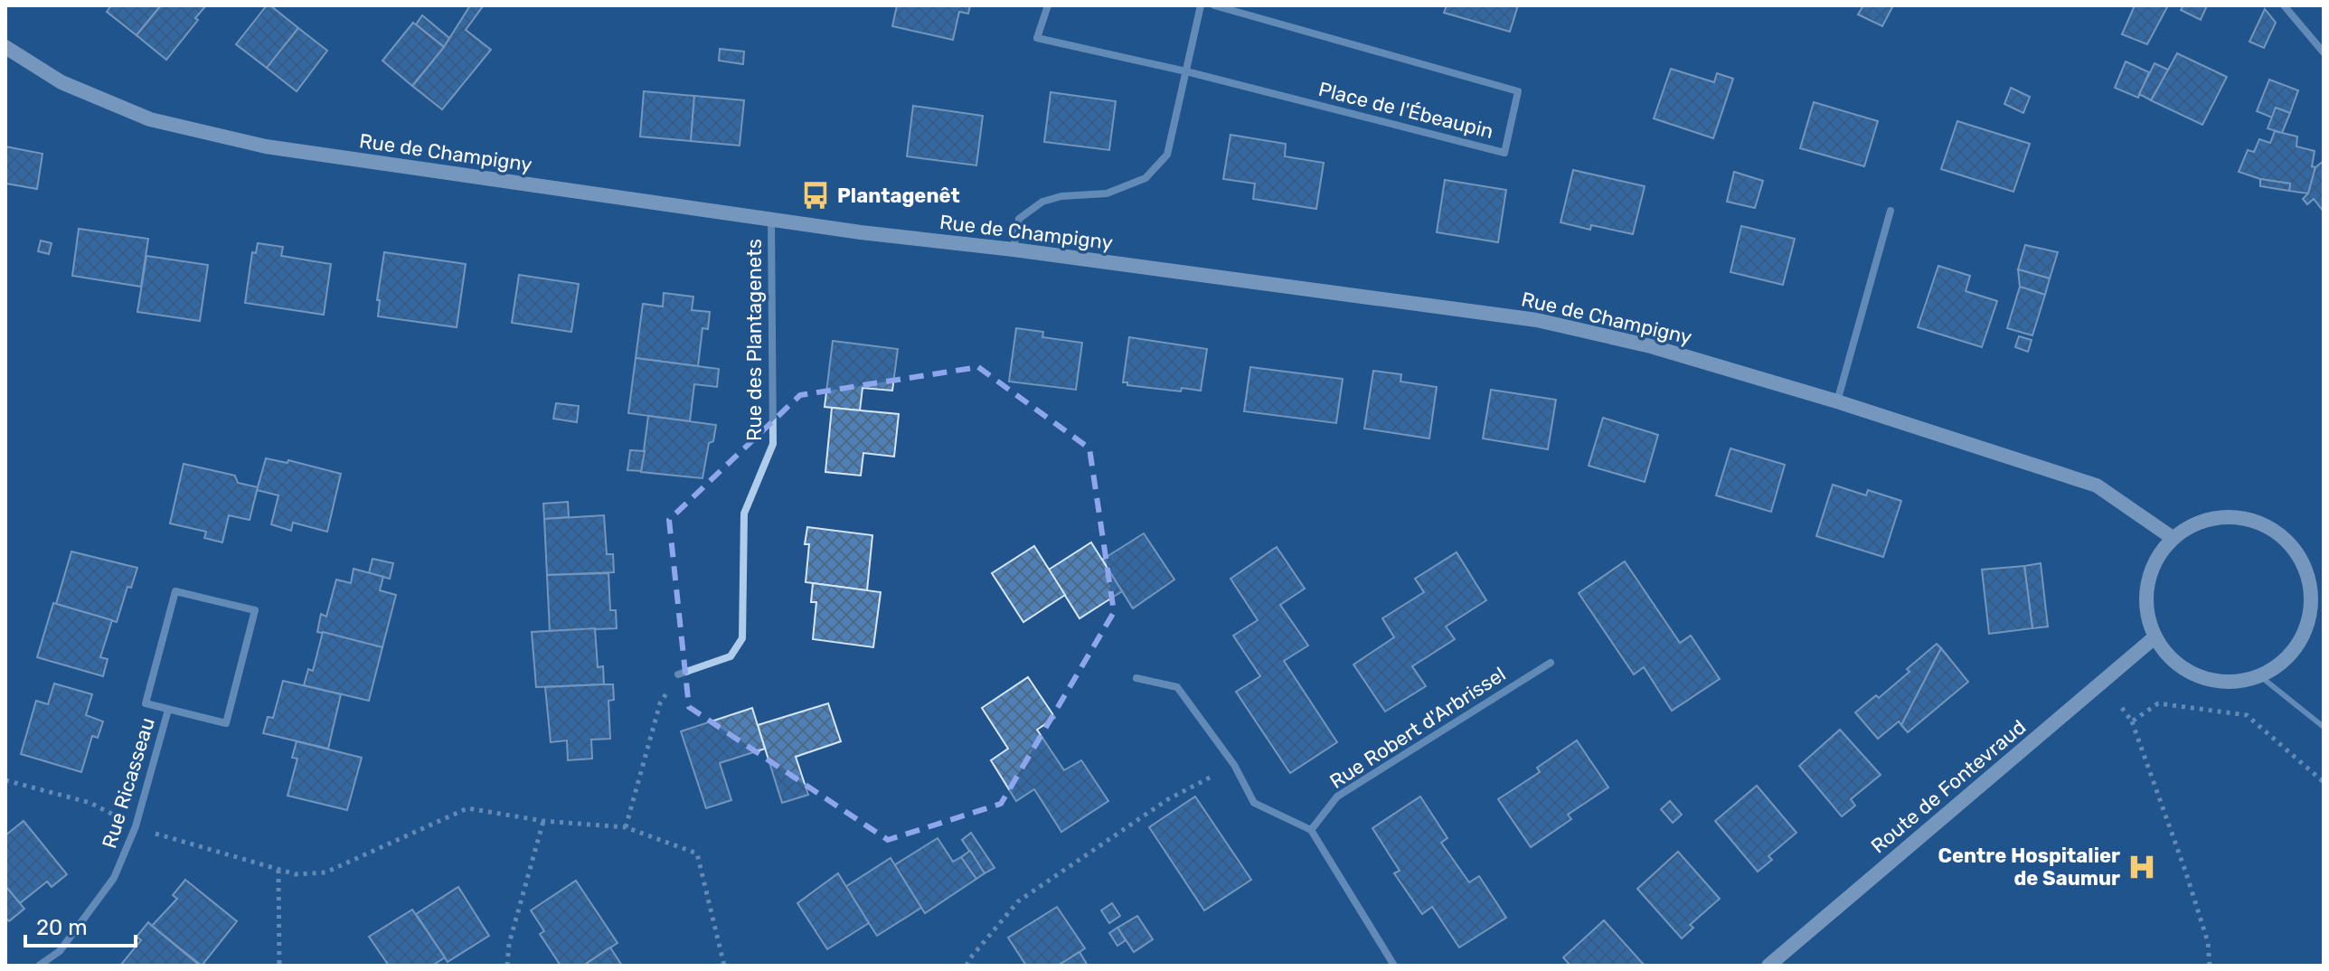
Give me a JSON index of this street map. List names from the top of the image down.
{
  "streets": {
    "street": [
      "Place de l'Ébeaupin",
      "Rue de Champigny",
      "Rue des Plantagenets",
      "Rue Robert d'Arbrissel",
      "Rue Ricasseau",
      "Route de Fontevraud"
    ]
  },
  "crossings": [
    ["Rue de Champigny", "Rue des Plantagenets"],
    ["Rue de Champigny", "Route de Fontevraud"]
  ],
  "places": {
    "bus stop": ["Plantagenêt"],
    "hospital": ["Centre Hospitalier de Saumur"]
  },
  "scale_bar": "20 m"
}
